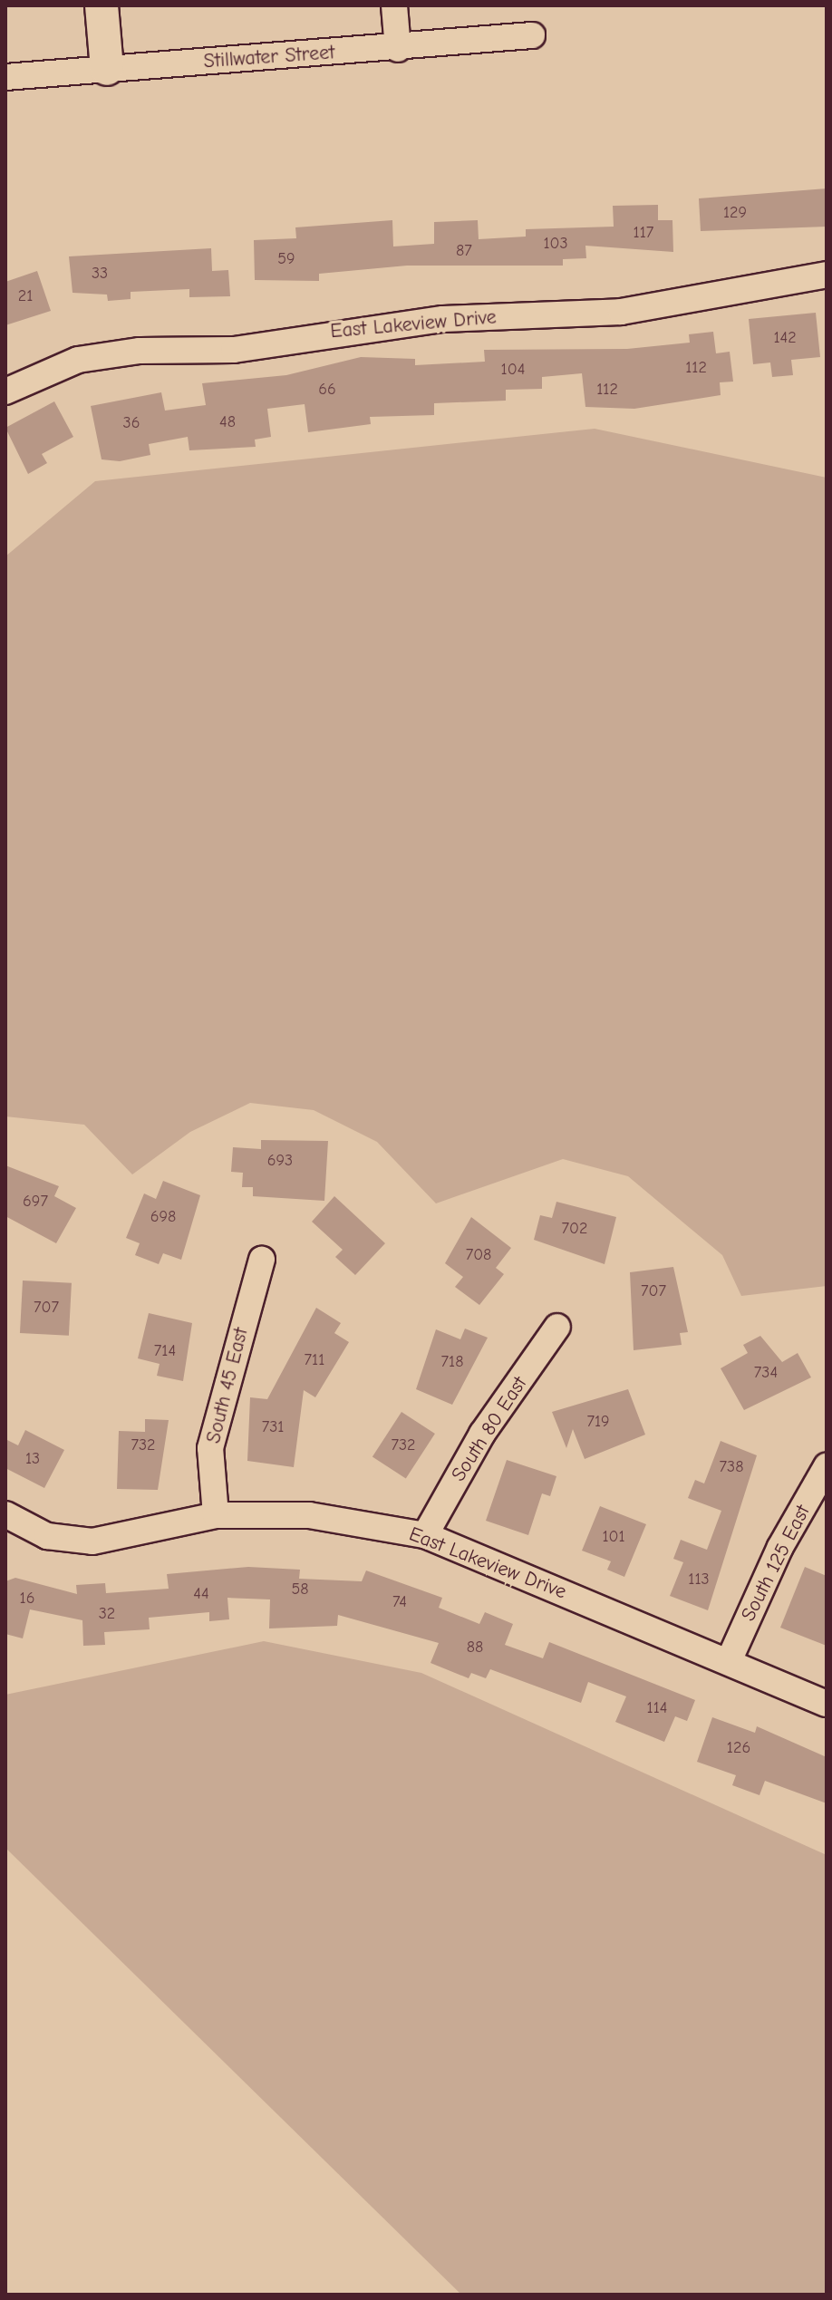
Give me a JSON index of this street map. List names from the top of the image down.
{
  "streets": {
    "street": [
      "Stillwater Street",
      "East Lakeview Drive",
      "South 45 East",
      "South 80 East",
      "South 125 East"
    ]
  },
  "crossings": [
    ["East Lakeview Drive", "South 45 East"],
    ["East Lakeview Drive", "South 80 East"],
    ["East Lakeview Drive", "South 125 East"]
  ],
  "house_numbers": [
    "129",
    "117",
    "103",
    "87",
    "59",
    "33",
    "21",
    "142",
    "112",
    "104",
    "66",
    "112",
    "48",
    "36",
    "693",
    "697",
    "698",
    "702",
    "708",
    "707",
    "707",
    "714",
    "711",
    "718",
    "734",
    "719",
    "731",
    "732",
    "732",
    "13",
    "738",
    "101",
    "113",
    "58",
    "44",
    "16",
    "74",
    "32",
    "88",
    "114",
    "126"
  ]
}
